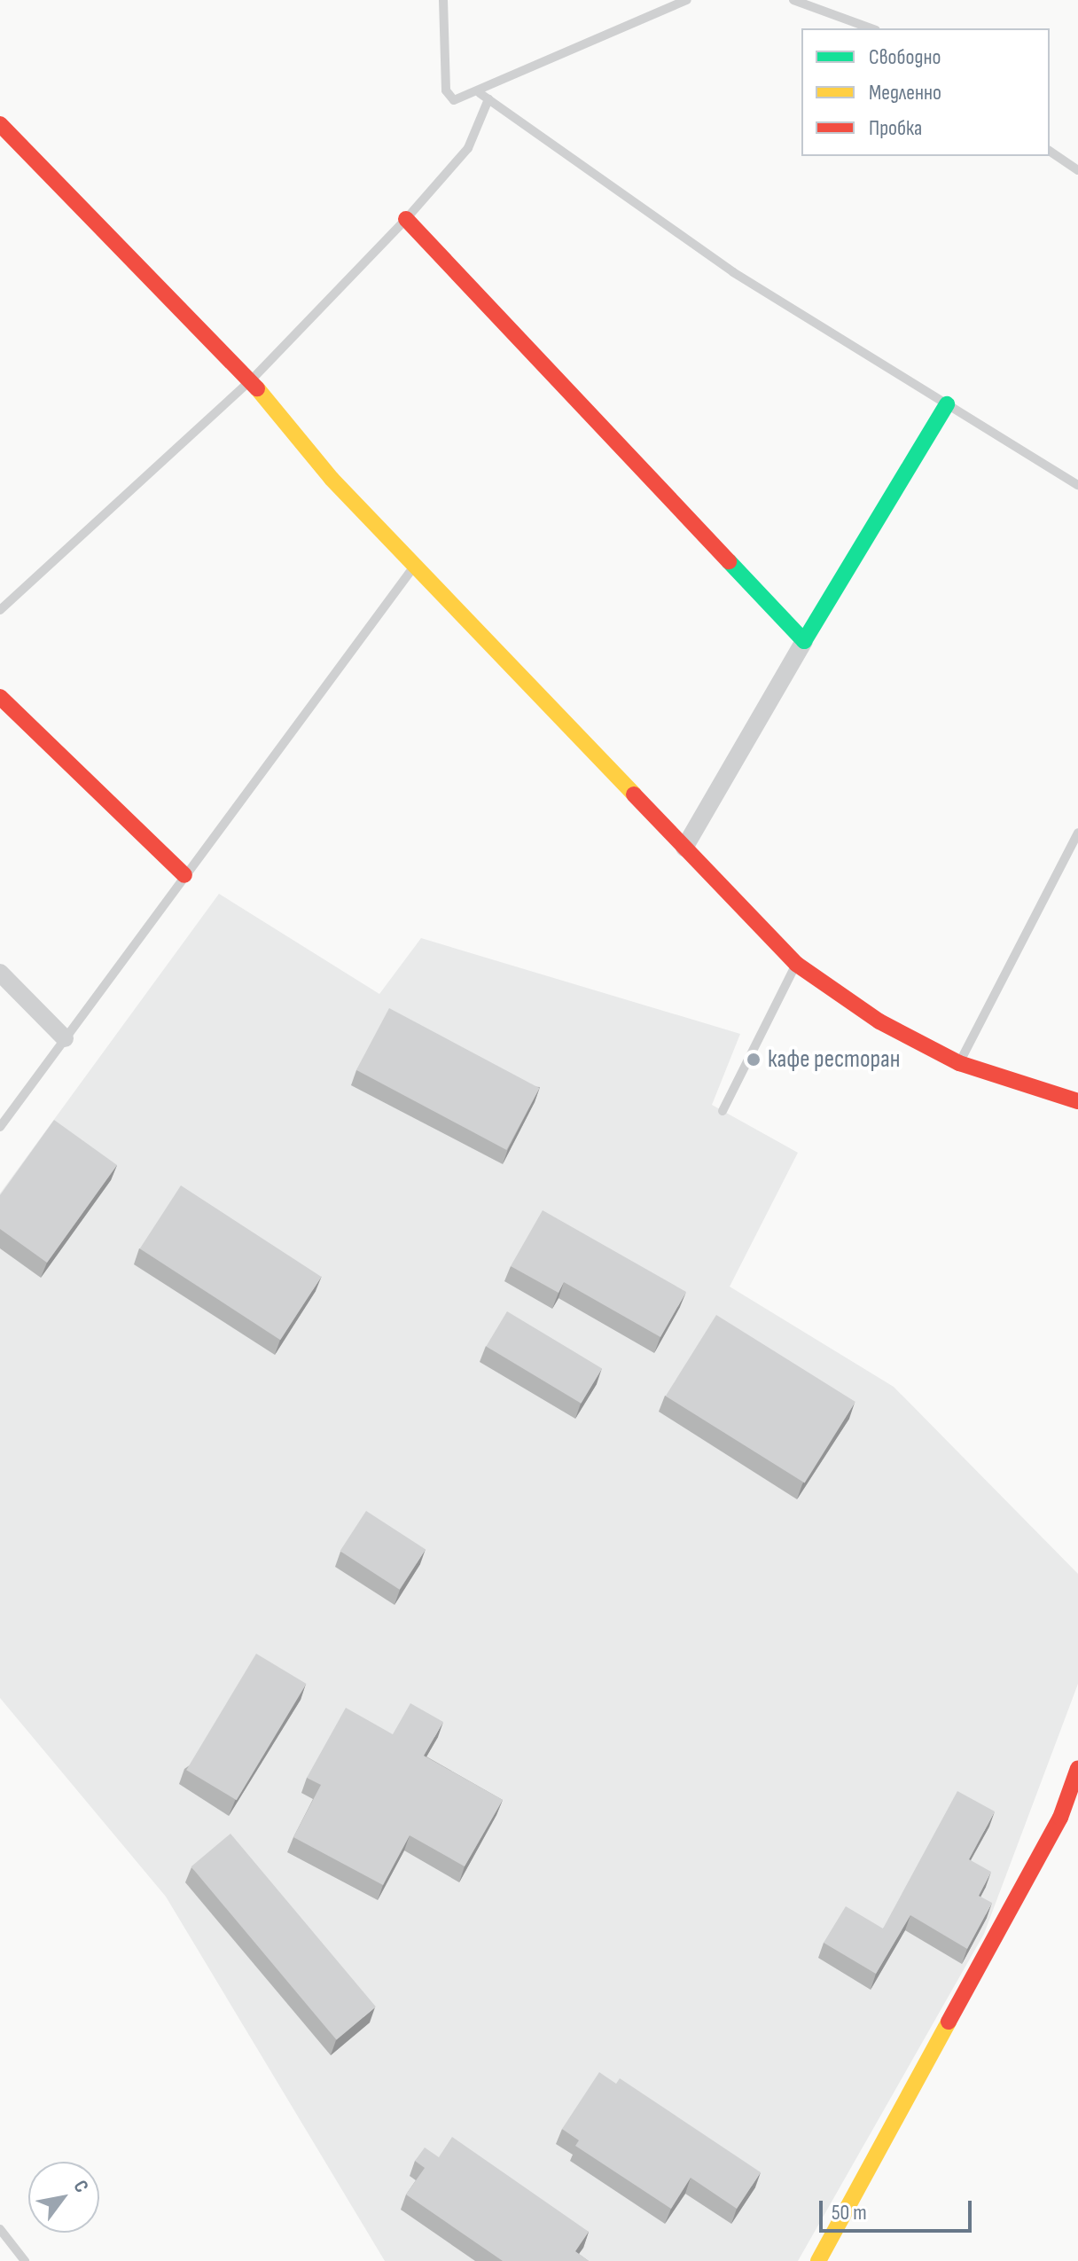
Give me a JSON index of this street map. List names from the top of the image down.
{
  "places": ["кафе ресторан"],
  "legend": ["Свободно", "Медленно", "Пробка"],
  "scale_bar": "50 m",
  "north": "top right"
}
